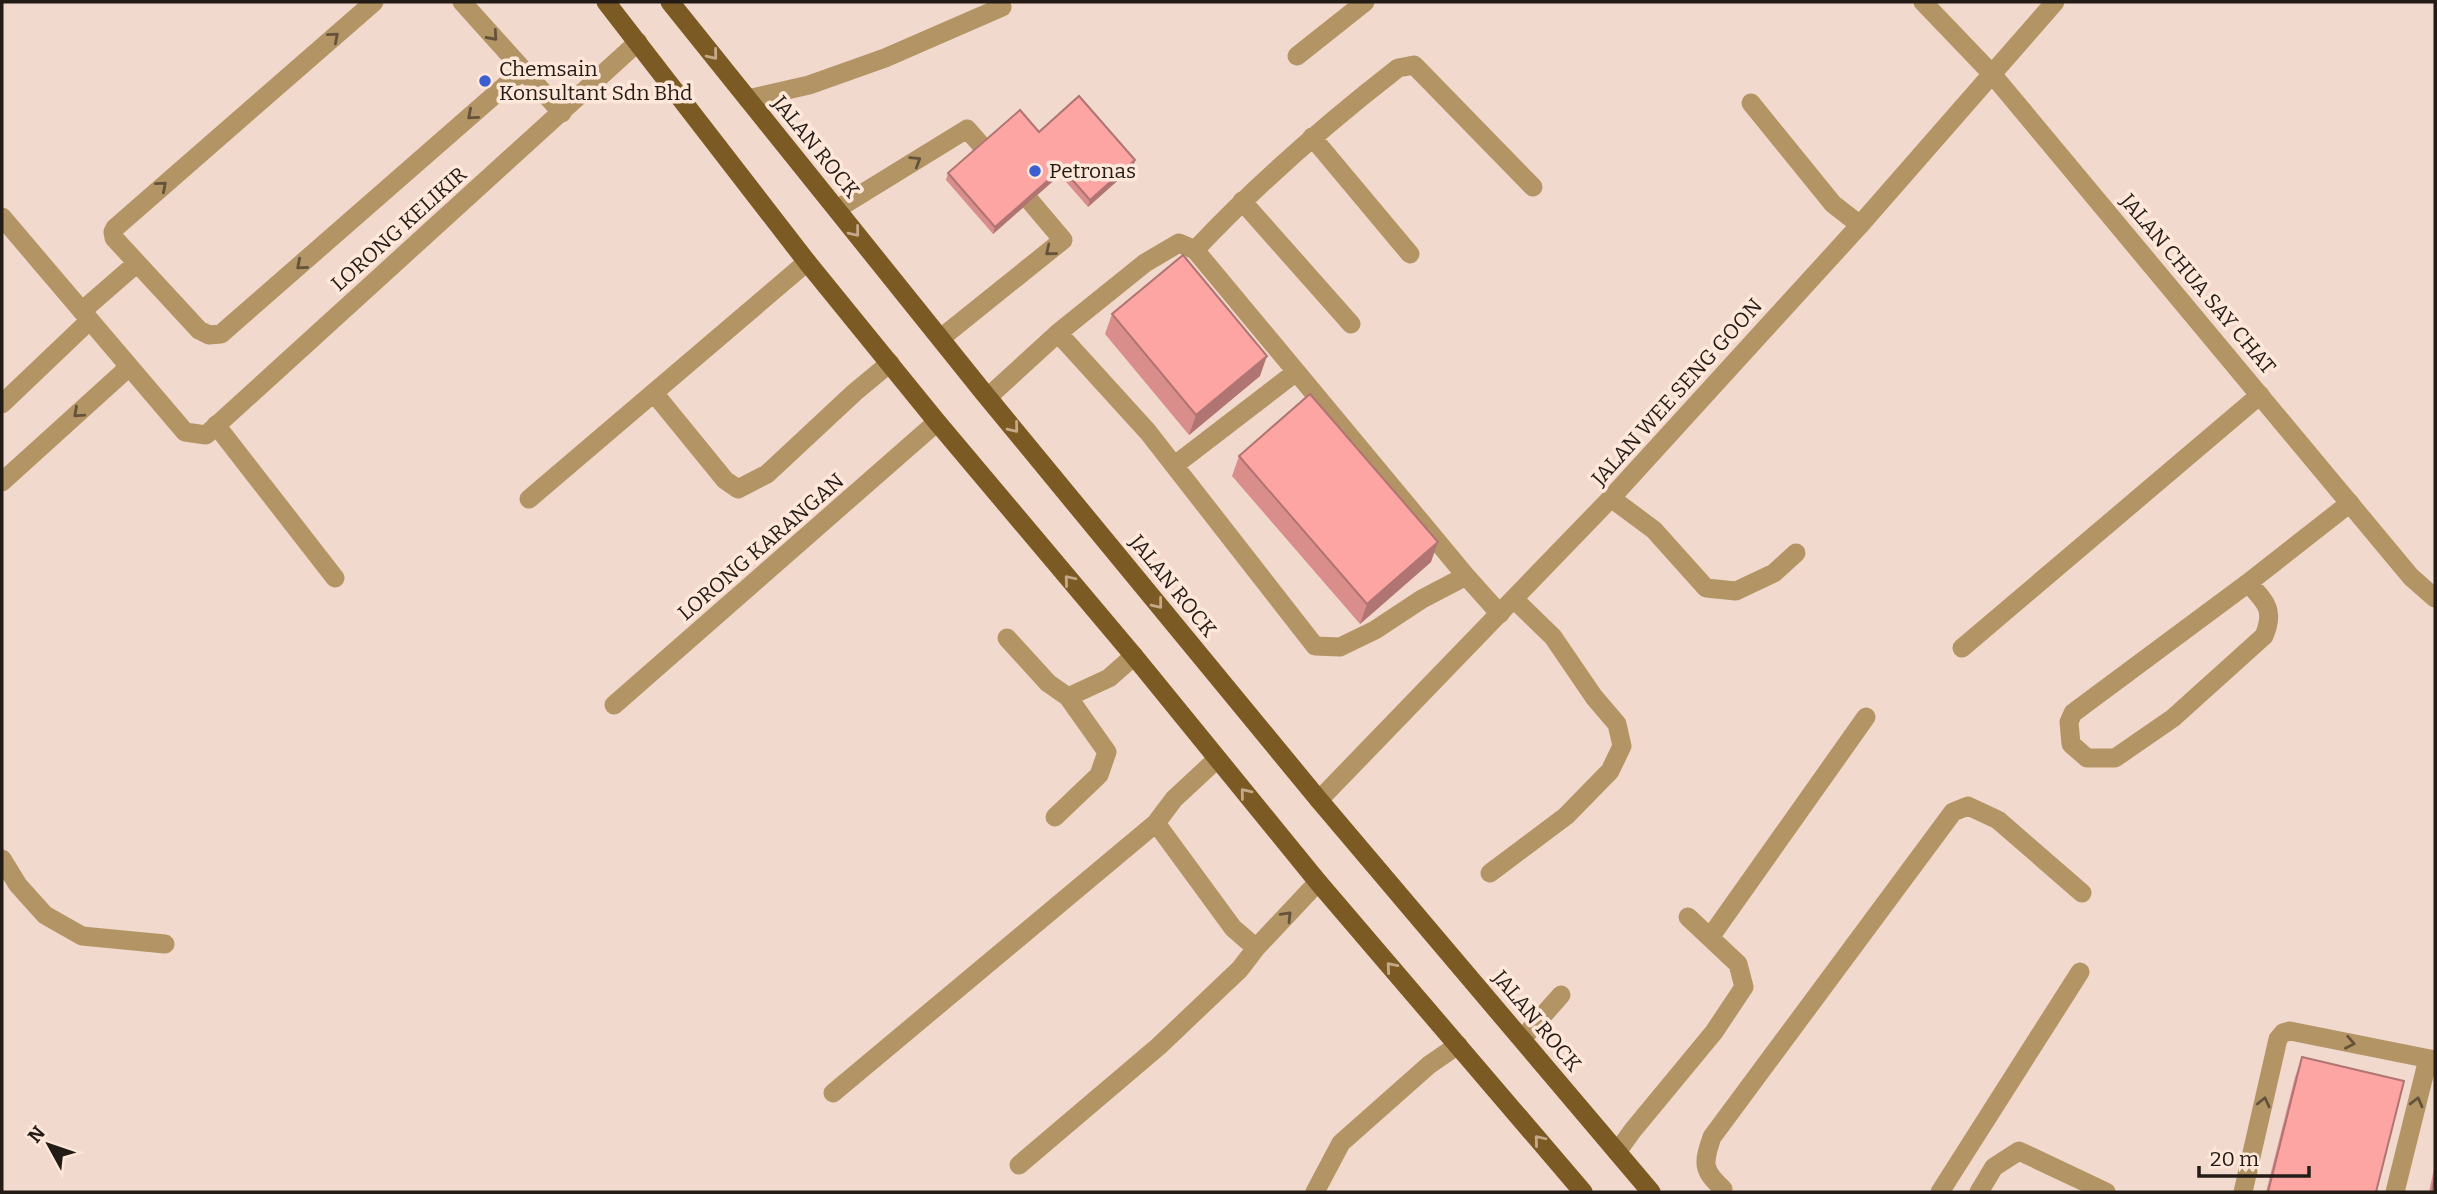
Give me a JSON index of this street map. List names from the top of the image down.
{
  "streets": {
    "main road": ["JALAN ROCK"],
    "street": [
      "LORONG KELIKIR",
      "JALAN CHUA SAY CHAT",
      "JALAN WEE SENG GOON",
      "LORONG KARANGAN"
    ]
  },
  "crossings": [
    ["JALAN ROCK", "JALAN WEE SENG GOON"],
    ["JALAN CHUA SAY CHAT", "JALAN WEE SENG GOON"]
  ],
  "places": ["Chemsain Konsultant Sdn Bhd", "Petronas"],
  "scale_bar": "20 m",
  "north": "top left"
}
